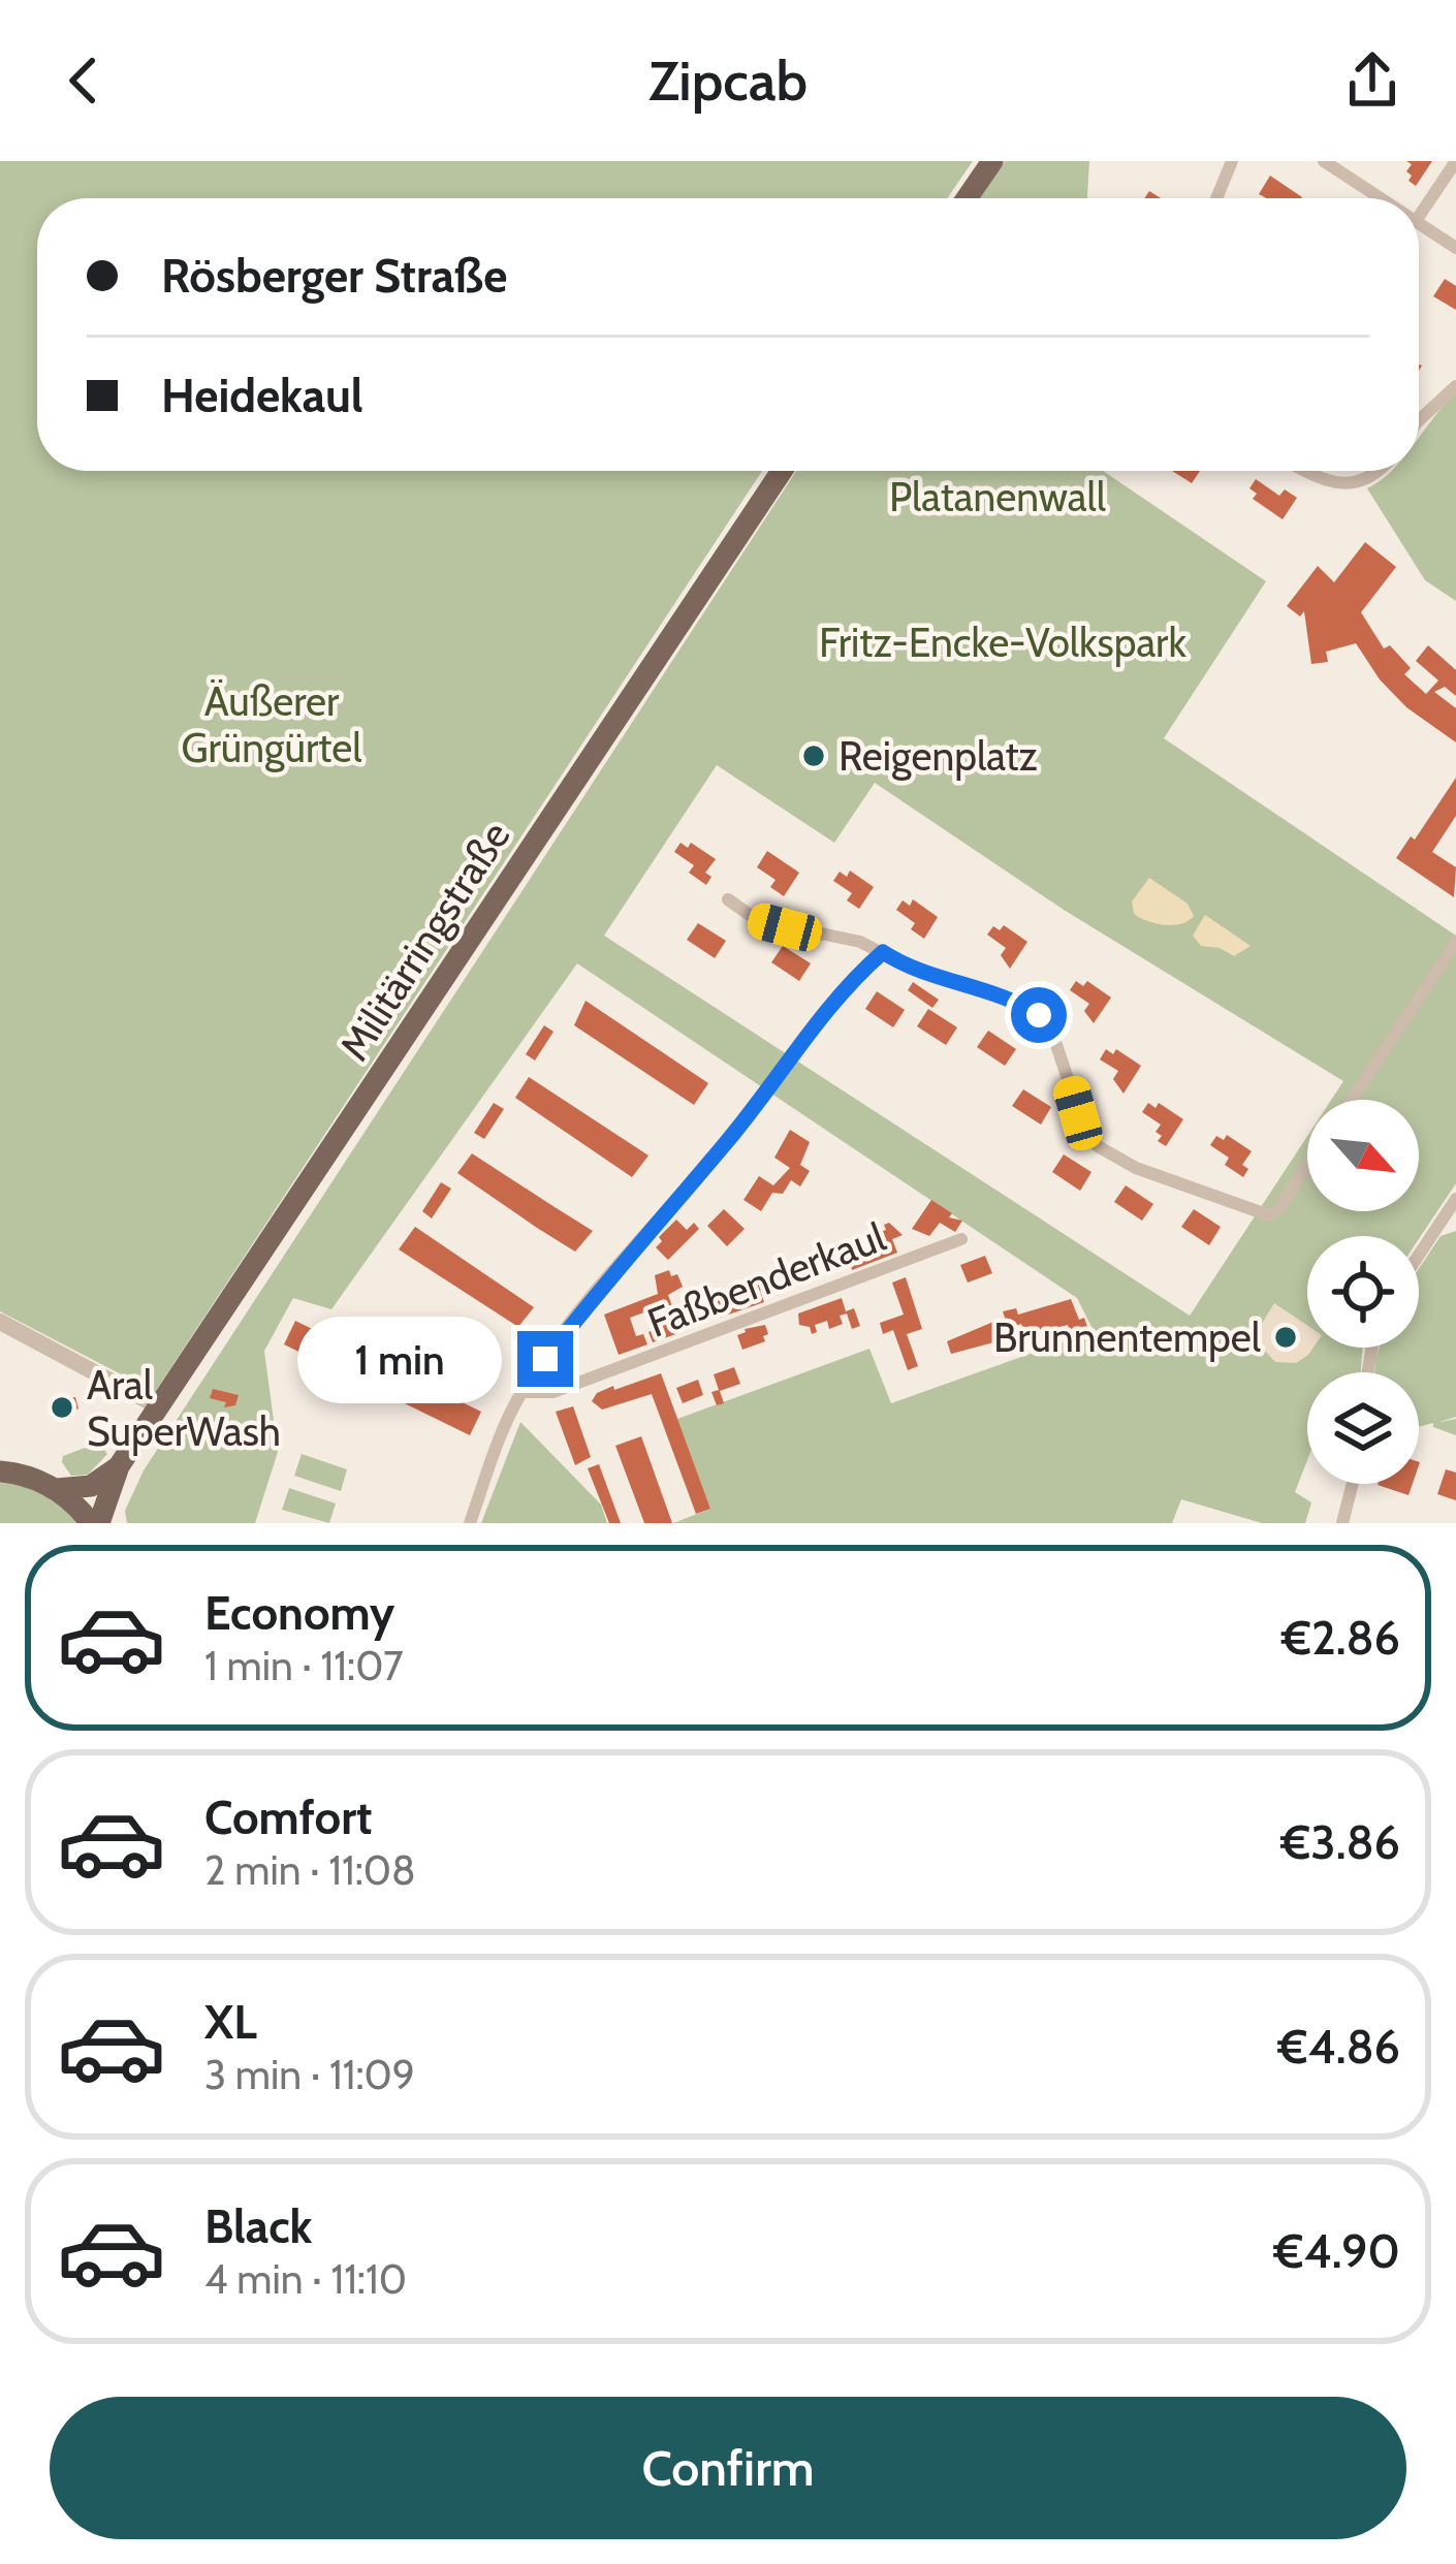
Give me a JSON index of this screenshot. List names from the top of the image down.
{
  "streets": {
    "main road": ["Militärringstraße"],
    "street": ["Faßbenderkaul"]
  },
  "parks": ["Platanenwall", "Fritz-Encke-Volkspark", "Äußerer Grüngürtel"],
  "places": ["Reigenplatz", "Brunnentempel", "Aral SuperWash"],
  "north": "bottom right",
  "page": {
    "header": "Zipcab",
    "banner": ["Rösberger Straße", "Heidekaul"],
    "bubble": "1 min",
    "list": [
      {
        "name": "Economy",
        "note": "1 min · 11:07",
        "value": "€2.86"
      },
      {
        "name": "Comfort",
        "note": "2 min · 11:08",
        "value": "€3.86"
      },
      {
        "name": "XL",
        "note": "3 min · 11:09",
        "value": "€4.86"
      },
      {
        "name": "Black",
        "note": "4 min · 11:10",
        "value": "€4.90"
      }
    ],
    "buttons": "Confirm"
  }
}
